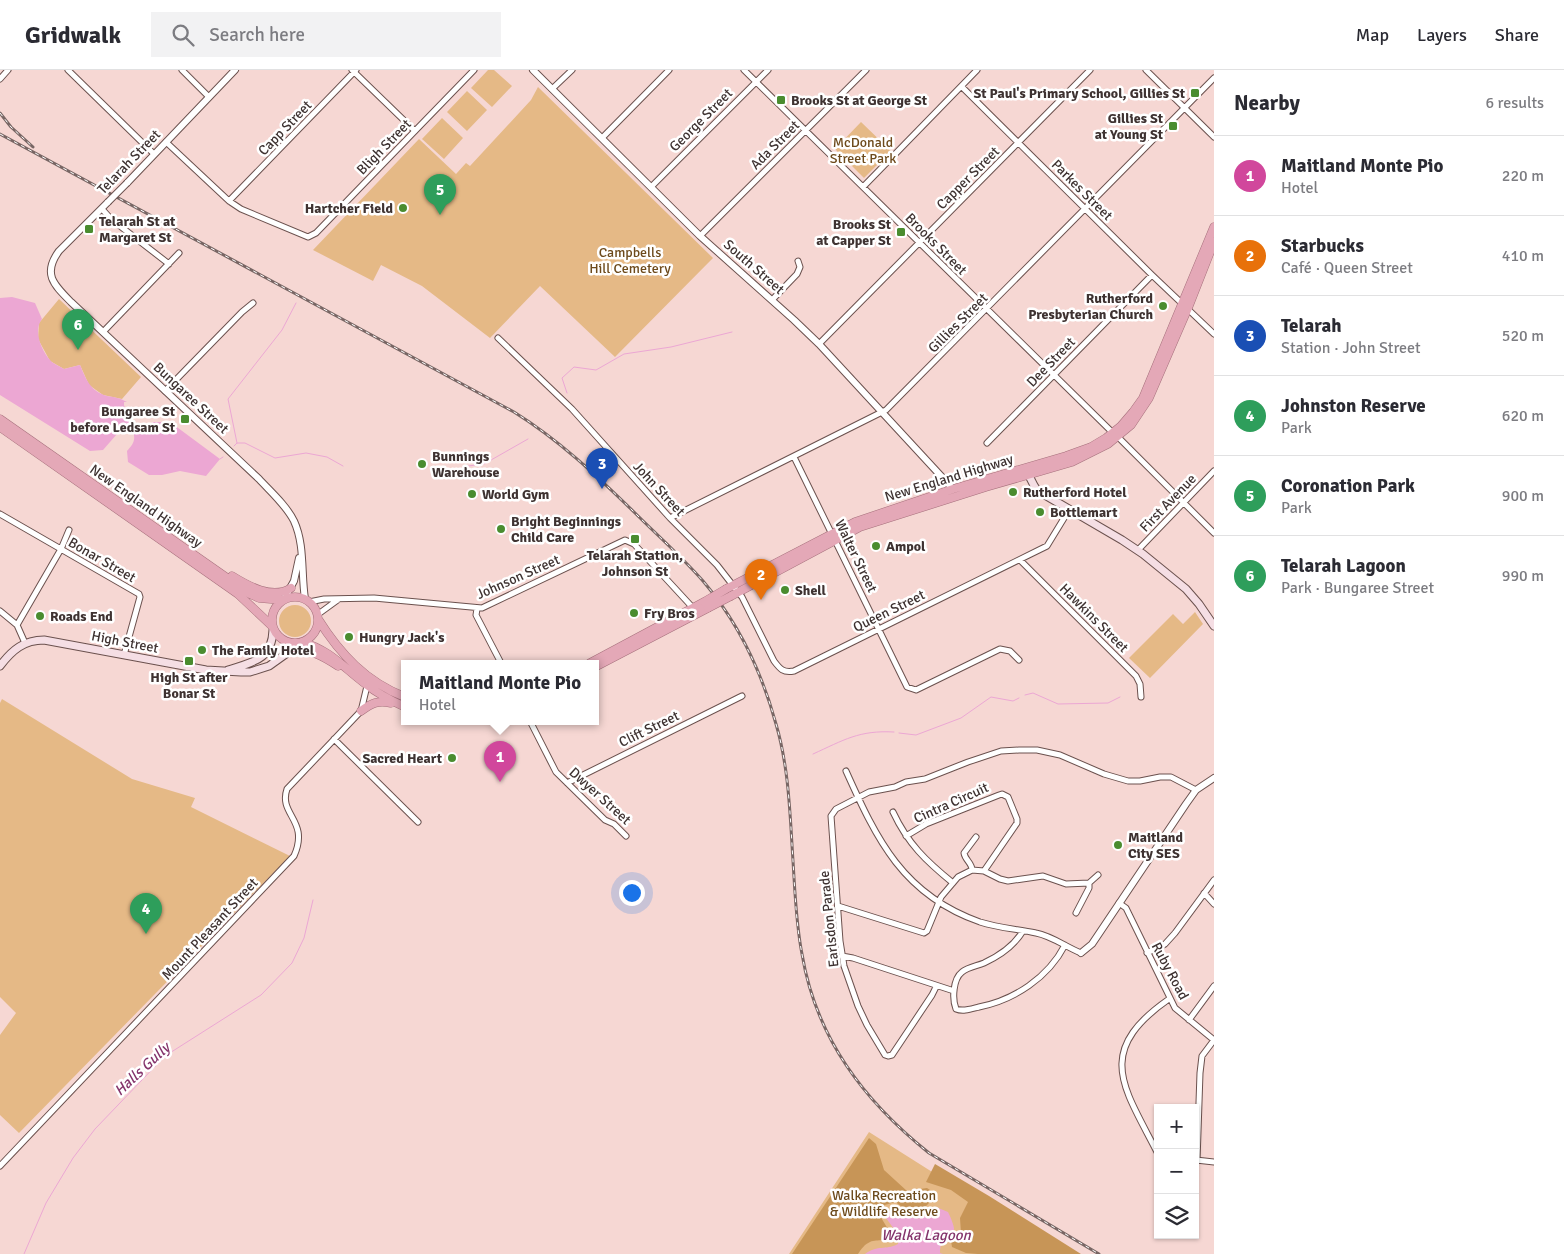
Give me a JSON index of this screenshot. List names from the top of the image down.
{
  "streets": {
    "highway": ["New England Highway"],
    "main road": ["High Street"],
    "street": [
      "George Street",
      "Capp Street",
      "Ada Street",
      "Bligh Street",
      "Telarah Street",
      "Capper Street",
      "Parkes Street",
      "Brooks Street",
      "South Street",
      "Gillies Street",
      "Dee Street",
      "Bungaree Street",
      "John Street",
      "First Avenue",
      "Walter Street",
      "Bonar Street",
      "Johnson Street",
      "Queen Street",
      "Hawkins Street",
      "Clift Street",
      "Dwyer Street",
      "Cintra Circuit",
      "Earlsdon Parade",
      "Mount Pleasant Street",
      "Ruby Road"
    ]
  },
  "crossings": [
    ["George Street", "Brooks Street"],
    ["George Street", "South Street"],
    ["Capp Street", "Bligh Street"],
    ["Ada Street", "Brooks Street"],
    ["Ada Street", "South Street"],
    ["Telarah Street", "Bungaree Street"],
    ["Capper Street", "Parkes Street"],
    ["Capper Street", "Brooks Street"],
    ["Capper Street", "South Street"],
    ["Parkes Street", "Gillies Street"],
    ["Parkes Street", "Dee Street"],
    ["Parkes Street", "New England Highway"],
    ["Brooks Street", "Gillies Street"],
    ["Brooks Street", "Dee Street"],
    ["Brooks Street", "New England Highway"],
    ["Brooks Street", "First Avenue"],
    ["South Street", "Gillies Street"],
    ["South Street", "New England Highway"],
    ["Gillies Street", "John Street"],
    ["Gillies Street", "Walter Street"],
    ["Bungaree Street", "New England Highway"],
    ["Bungaree Street", "Johnson Street"],
    ["Bungaree Street", "High Street"],
    ["New England Highway", "John Street"],
    ["New England Highway", "Walter Street"],
    ["New England Highway", "Johnson Street"],
    ["New England Highway", "Queen Street"],
    ["New England Highway", "High Street"],
    ["John Street", "Queen Street"],
    ["Walter Street", "Queen Street"],
    ["Bonar Street", "High Street"],
    ["Johnson Street", "High Street"],
    ["Queen Street", "Hawkins Street"],
    ["Clift Street", "Dwyer Street"]
  ],
  "water": ["Halls Gully", "Walka Lagoon"],
  "parks": ["McDonald Street Park", "Campbells Hill Cemetery", "Walka Recreation & Wildlife Reserve"],
  "places": {
    "transit": [
      "St Paul's Primary School, Gillies St",
      "Brooks St at George St",
      "Gillies St at Young St",
      "Telarah St at Margaret St",
      "Brooks St at Capper St",
      "Bungaree St before Ledsam St",
      "Telarah Station, Johnson St",
      "High St after Bonar St"
    ],
    "other": [
      "Hartcher Field",
      "Rutherford Presbyterian Church",
      "Bunnings Warehouse",
      "Rutherford Hotel",
      "World Gym",
      "Bottlemart",
      "Bright Beginnings Child Care",
      "Ampol",
      "Shell",
      "Fry Bros",
      "Roads End",
      "Hungry Jack's",
      "The Family Hotel",
      "Sacred Heart",
      "Maitland City SES"
    ]
  },
  "page": {
    "header": "Gridwalk",
    "search": "Search here",
    "nav": ["Map", "Layers", "Share"],
    "heading": ["Nearby", "6 results"],
    "list": [
      {
        "mark": "1",
        "name": "Maitland Monte Pio",
        "note": "Hotel",
        "value": "220 m"
      },
      {
        "mark": "2",
        "name": "Starbucks",
        "note": "Café · Queen Street",
        "value": "410 m"
      },
      {
        "mark": "3",
        "name": "Telarah",
        "note": "Station · John Street",
        "value": "520 m"
      },
      {
        "mark": "4",
        "name": "Johnston Reserve",
        "note": "Park",
        "value": "620 m"
      },
      {
        "mark": "5",
        "name": "Coronation Park",
        "note": "Park",
        "value": "900 m"
      },
      {
        "mark": "6",
        "name": "Telarah Lagoon",
        "note": "Park · Bungaree Street",
        "value": "990 m"
      }
    ],
    "pins": [
      "5",
      "6",
      "3",
      "2",
      "1",
      "4"
    ],
    "popup": ["Maitland Monte Pio", "Hotel"],
    "map_buttons": ["+", "−"]
  }
}
